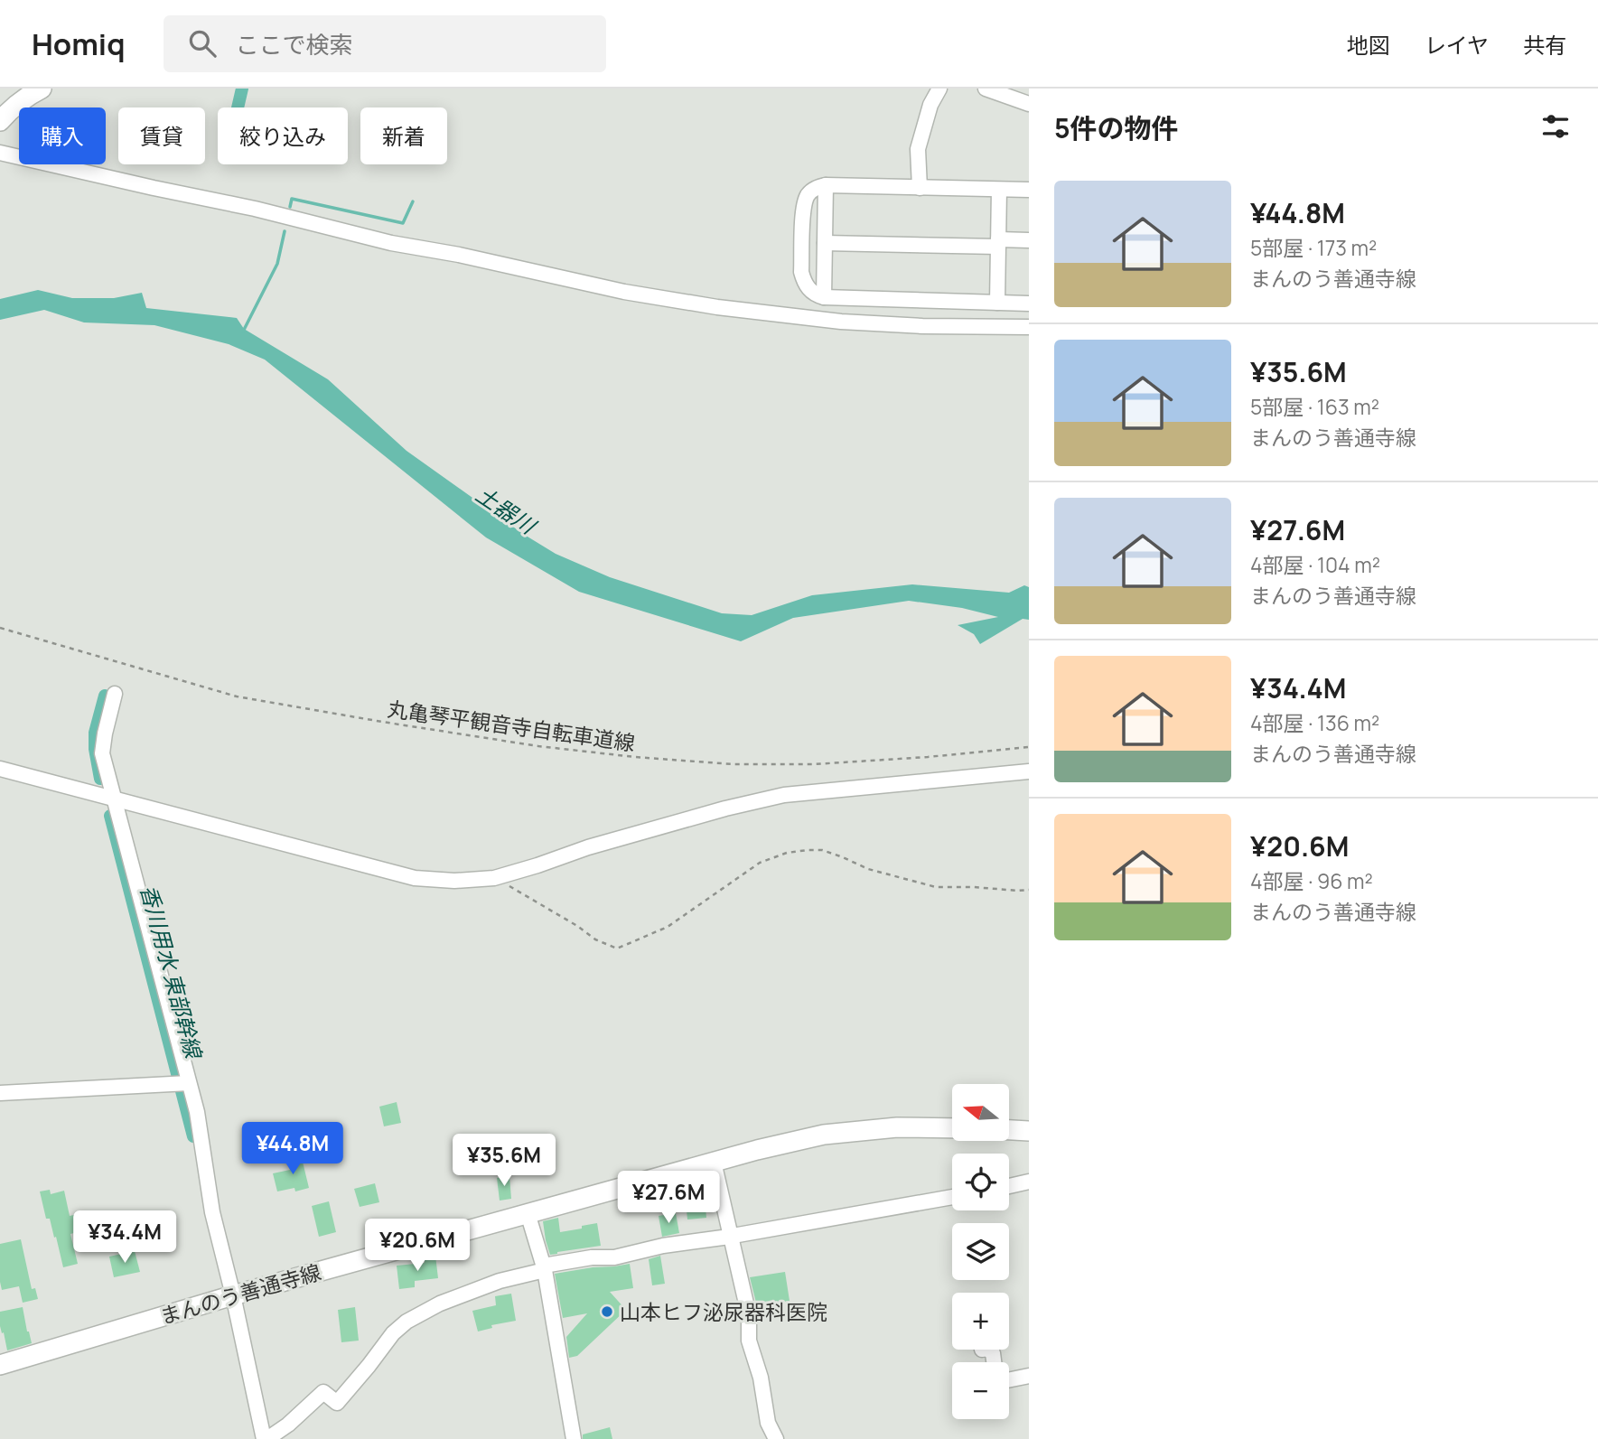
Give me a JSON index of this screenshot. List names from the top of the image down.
{
  "streets": {
    "main road": ["まんのう善通寺線"],
    "path": ["丸亀琴平観音寺自転車道線"]
  },
  "water": ["土器川", "香川用水 東部幹線"],
  "places": ["山本ヒフ泌尿器科医院"],
  "north": "left",
  "page": {
    "header": "Homiq",
    "search": "ここで検索",
    "nav": ["地図", "レイヤ", "共有"],
    "heading": "5件の物件",
    "chip": [
      "購入",
      "賃貸",
      "絞り込み",
      "新着"
    ],
    "list": [
      {
        "name": "¥44.8M",
        "note": "5部屋 · 173 m² · まんのう善通寺線"
      },
      {
        "name": "¥35.6M",
        "note": "5部屋 · 163 m² · まんのう善通寺線"
      },
      {
        "name": "¥27.6M",
        "note": "4部屋 · 104 m² · まんのう善通寺線"
      },
      {
        "name": "¥34.4M",
        "note": "4部屋 · 136 m² · まんのう善通寺線"
      },
      {
        "name": "¥20.6M",
        "note": "4部屋 · 96 m² · まんのう善通寺線"
      }
    ],
    "map_buttons": ["+", "−"],
    "price": [
      "¥44.8M",
      "¥35.6M",
      "¥27.6M",
      "¥34.4M",
      "¥20.6M"
    ]
  }
}
